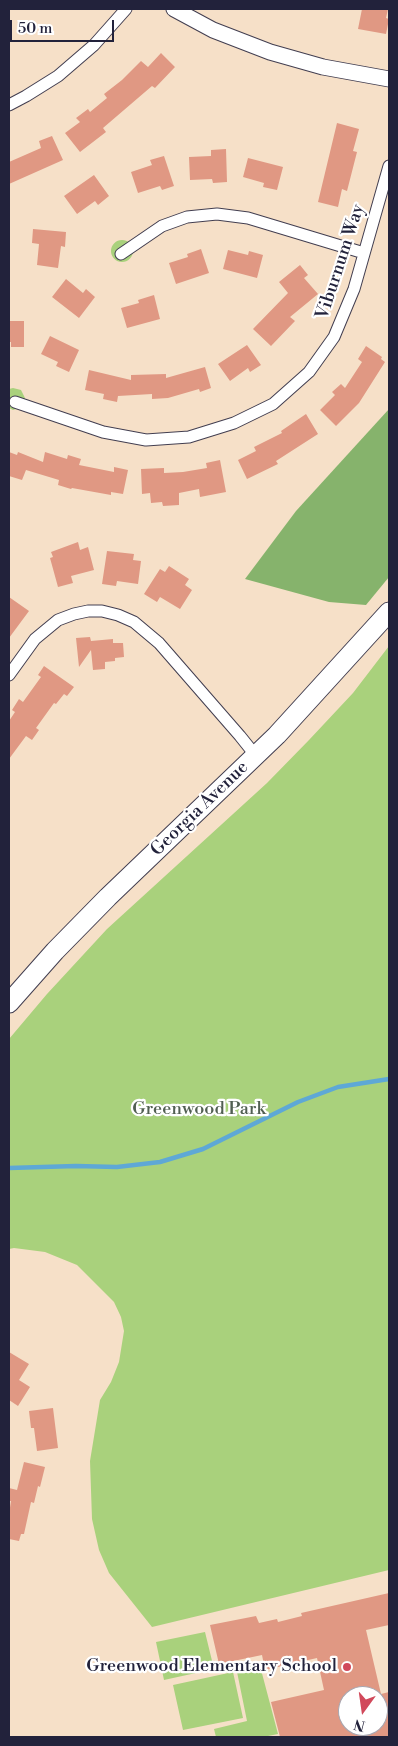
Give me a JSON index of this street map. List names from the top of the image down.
{
  "streets": {
    "main road": ["Georgia Avenue"],
    "street": ["Viburnum Way"]
  },
  "parks": ["Greenwood Park"],
  "places": ["Greenwood Elementary School"],
  "scale_bar": "50 m",
  "north": "bottom"
}
